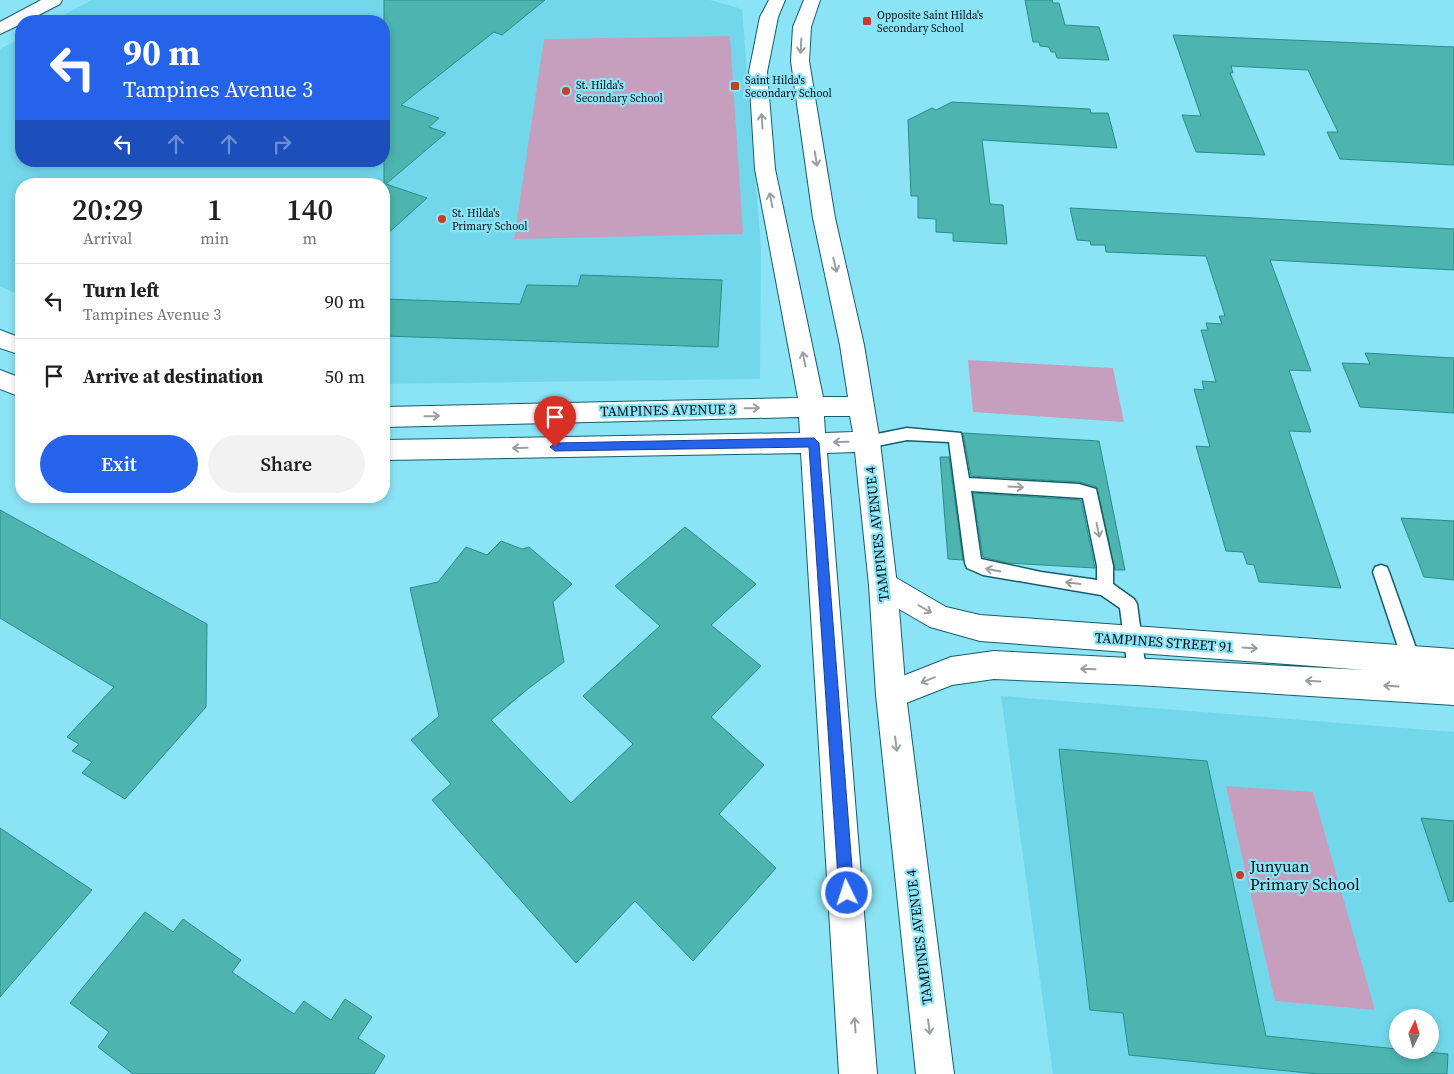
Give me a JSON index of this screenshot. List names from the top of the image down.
{
  "streets": {
    "main road": ["TAMPINES AVENUE 3", "TAMPINES AVENUE 4", "TAMPINES STREET 91"]
  },
  "crossings": [
    ["TAMPINES AVENUE 3", "TAMPINES AVENUE 4"],
    ["TAMPINES AVENUE 4", "TAMPINES STREET 91"]
  ],
  "places": {
    "transit": ["Opposite Saint Hilda's Secondary School", "Saint Hilda's Secondary School"],
    "other": ["St. Hilda's Secondary School", "St. Hilda's Primary School", "Junyuan Primary School"]
  },
  "north": "top",
  "page": {
    "turn": ["90 m", "Tampines Avenue 3"],
    "eta": [
      "20:29",
      "Arrival",
      "1",
      "min",
      "140",
      "m"
    ],
    "list": [
      {
        "name": "Turn left",
        "note": "Tampines Avenue 3",
        "value": "90 m"
      },
      {
        "name": "Arrive at destination",
        "value": "50 m"
      }
    ],
    "buttons": ["Exit", "Share"]
  }
}
